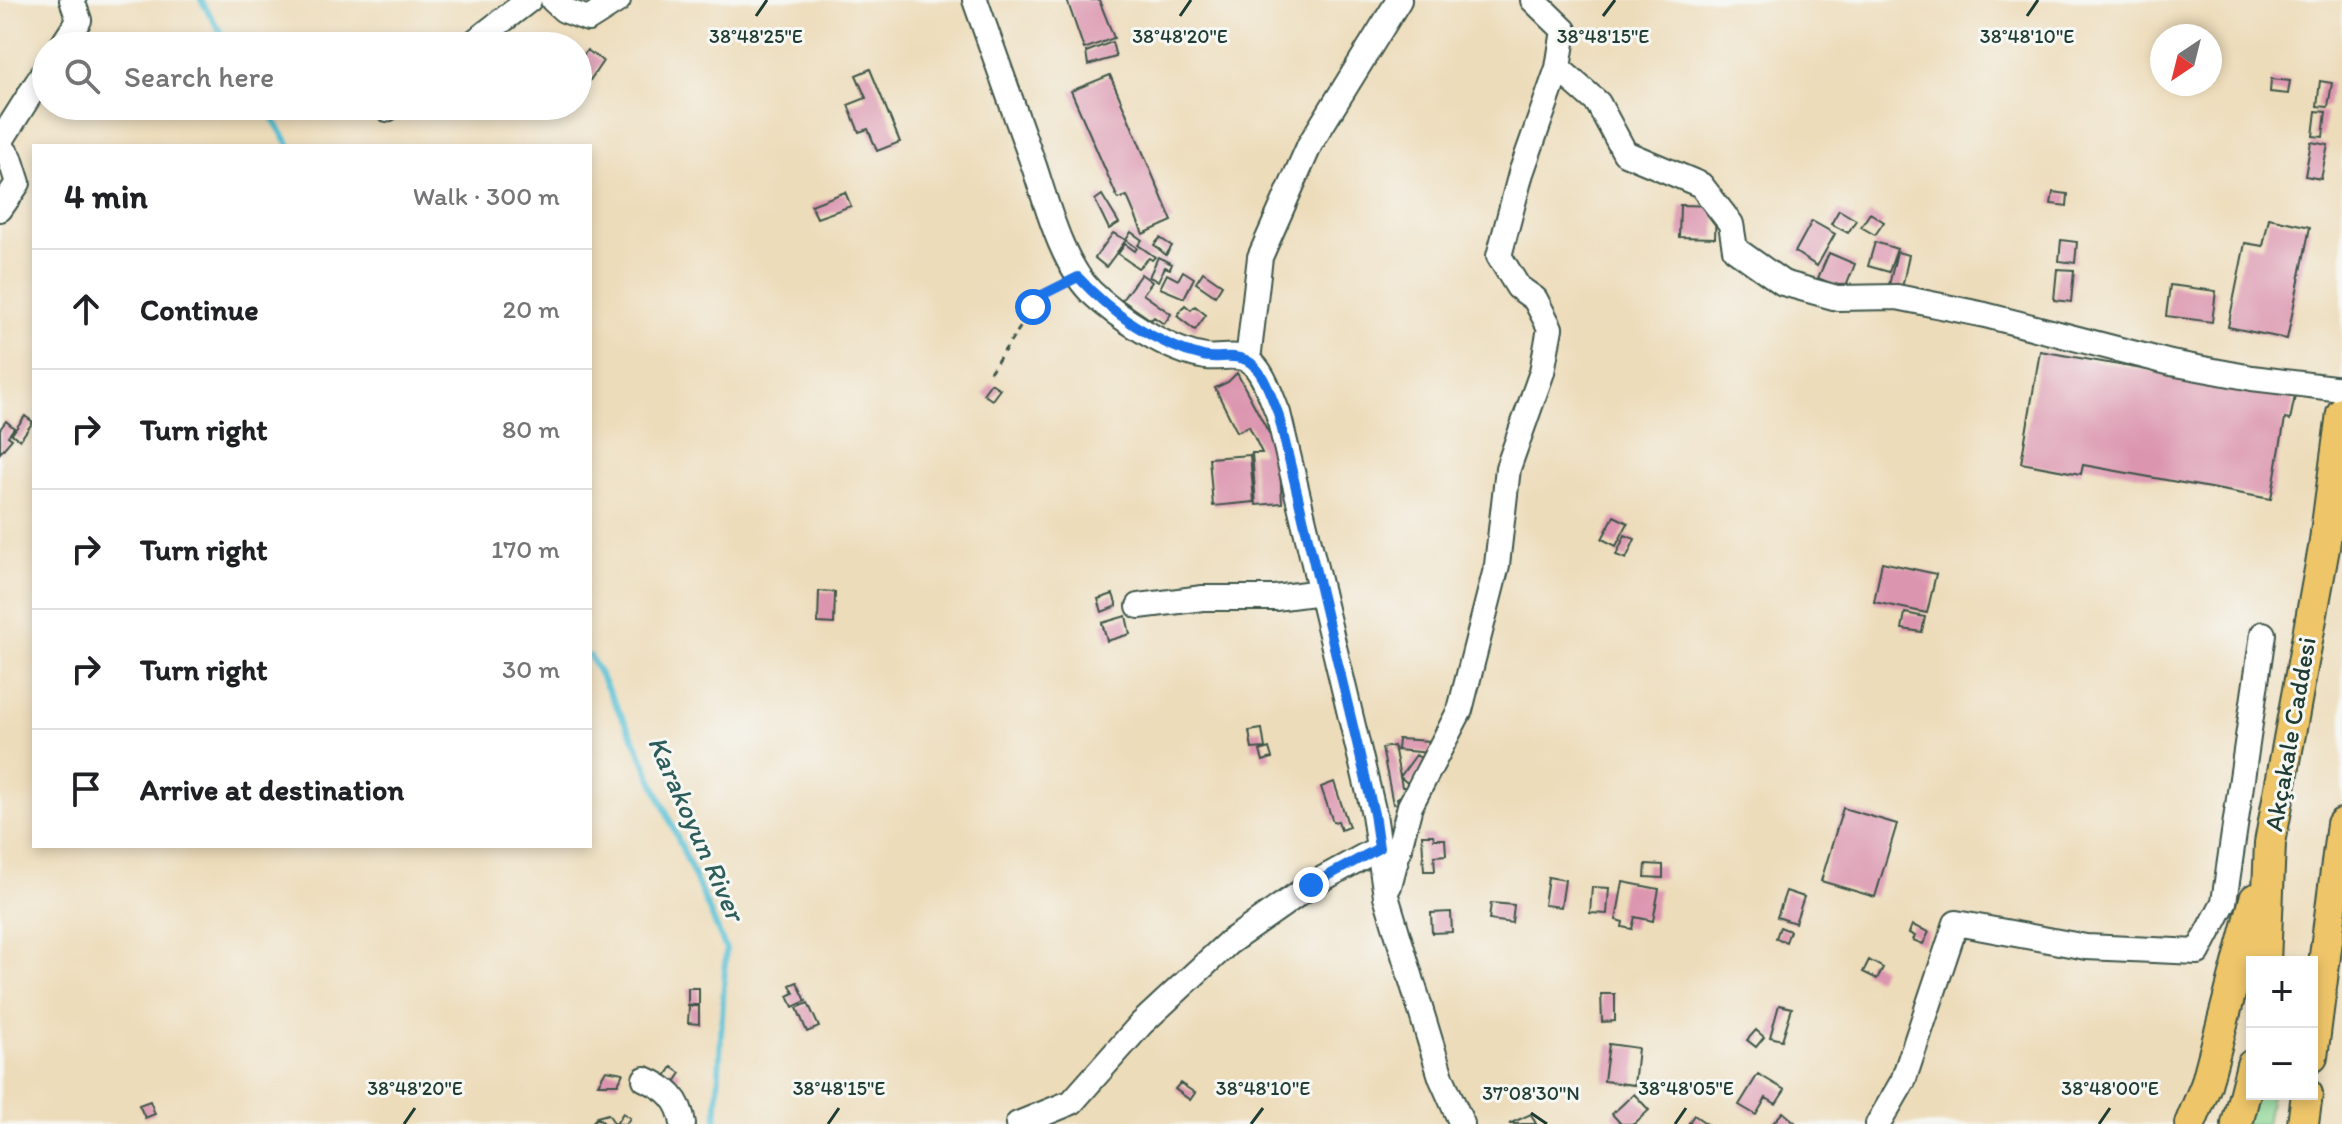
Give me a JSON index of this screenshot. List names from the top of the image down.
{
  "streets": {
    "main road": ["Akçakale Caddesi"]
  },
  "water": ["Karakoyun River"],
  "north": "bottom left",
  "page": {
    "search": "Search here",
    "heading": ["4 min", "Walk · 300 m"],
    "list": [
      ["Continue", "20 m"],
      ["Turn right", "80 m"],
      ["Turn right", "170 m"],
      ["Turn right", "30 m"],
      "Arrive at destination"
    ],
    "map_buttons": ["+", "−"]
  },
  "coordinates": [
    "38°48'25\"E",
    "38°48'20\"E",
    "38°48'15\"E",
    "38°48'10\"E",
    "38°48'05\"E",
    "38°48'00\"E",
    "37°08'30\"N"
  ]
}
